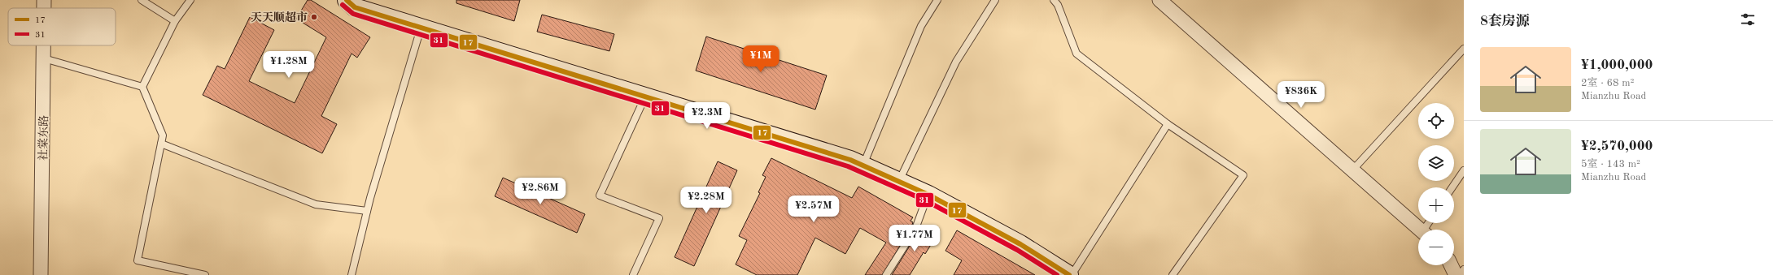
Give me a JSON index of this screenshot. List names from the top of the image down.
{
  "streets": {
    "street": ["社棠东路"]
  },
  "places": ["天天顺超市"],
  "lines": ["transit line 17", "transit line 31"],
  "legend": ["17", "31"],
  "page": {
    "heading": "8套房源",
    "list": [
      {
        "name": "¥1,000,000",
        "note": "2室 · 68 m² · Mianzhu Road"
      },
      {
        "name": "¥2,570,000",
        "note": "5室 · 143 m² · Mianzhu Road"
      }
    ],
    "price": [
      "¥1M",
      "¥1.28M",
      "¥836K",
      "¥2.3M",
      "¥2.86M",
      "¥2.28M",
      "¥2.57M",
      "¥1.77M"
    ],
    "map_buttons": ["+", "−"]
  }
}
